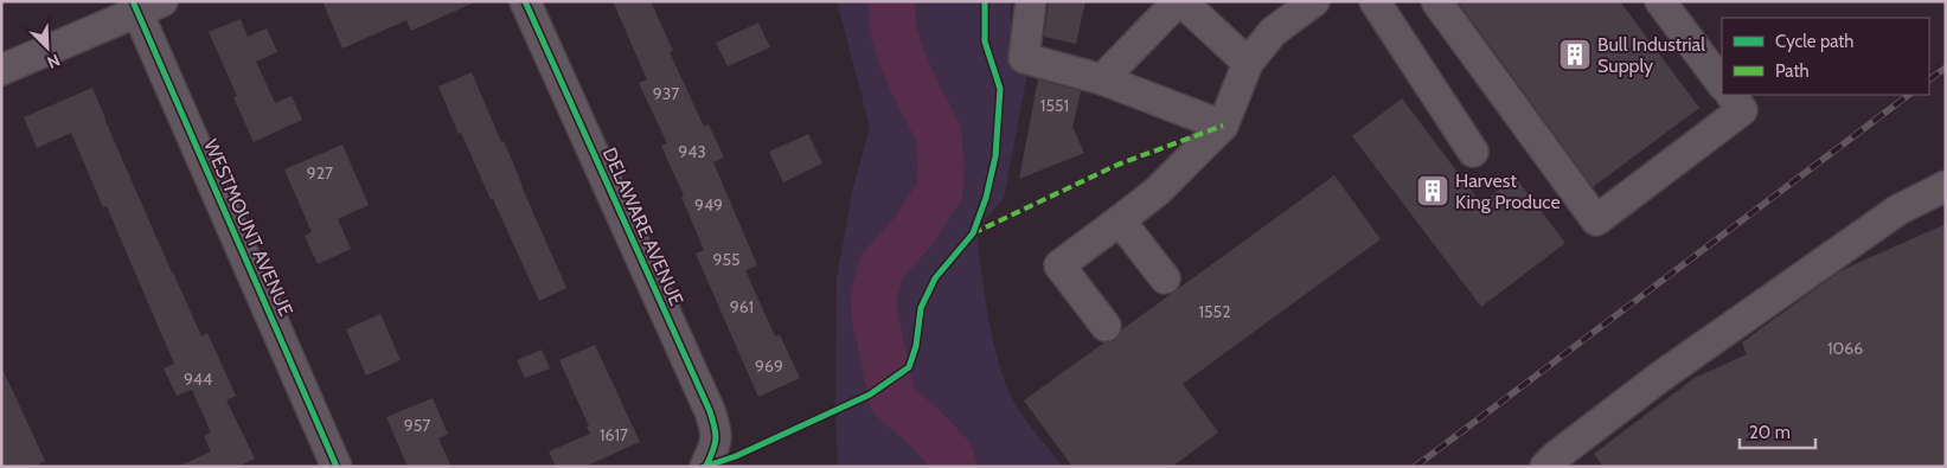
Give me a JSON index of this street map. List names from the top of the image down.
{
  "streets": {
    "street": ["DELAWARE AVENUE", "WESTMOUNT AVENUE"]
  },
  "places": {
    "building": ["Bull Industrial Supply", "Harvest King Produce"]
  },
  "house_numbers": [
    "937",
    "1551",
    "943",
    "927",
    "949",
    "955",
    "961",
    "1552",
    "1066",
    "969",
    "944",
    "957",
    "1617"
  ],
  "legend": ["Cycle path", "Path"],
  "scale_bar": "20 m",
  "north": "bottom right"
}
